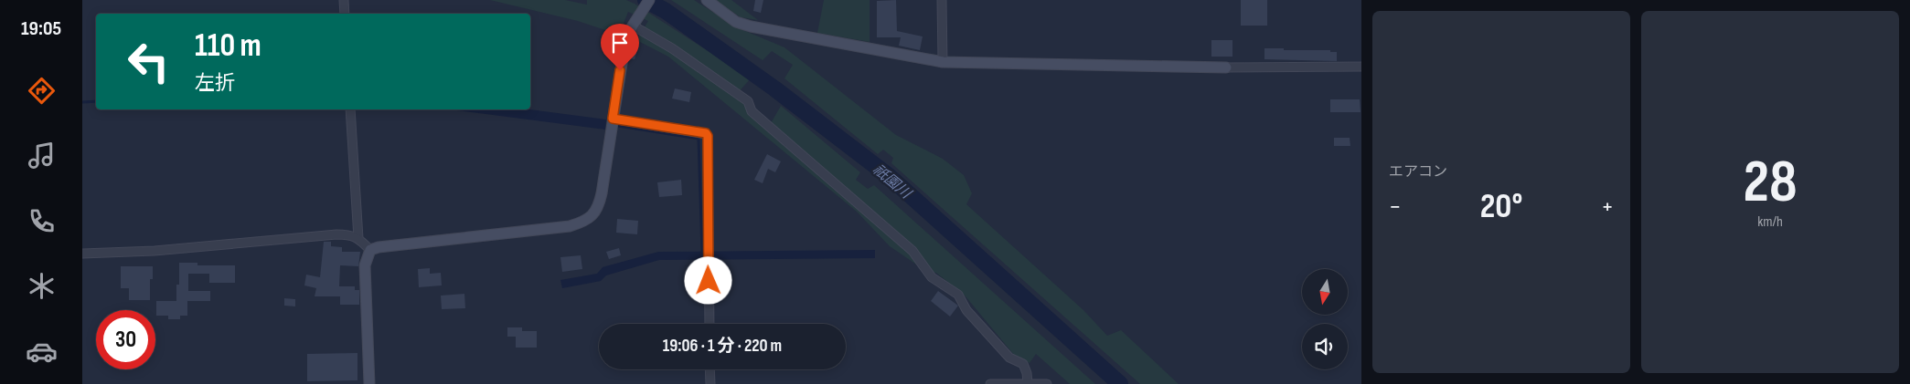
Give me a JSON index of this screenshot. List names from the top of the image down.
{
  "water": ["祇園川"],
  "north": "bottom",
  "page": {
    "tabs": "19:05",
    "tile": [
      "エアコン",
      ["28", "km/h"]
    ],
    "turn": ["110 m", "左折"],
    "heat": ["−", "20°", "+"],
    "limit": "30",
    "trip": "19:06 · 1 分 · 220 m"
  }
}
